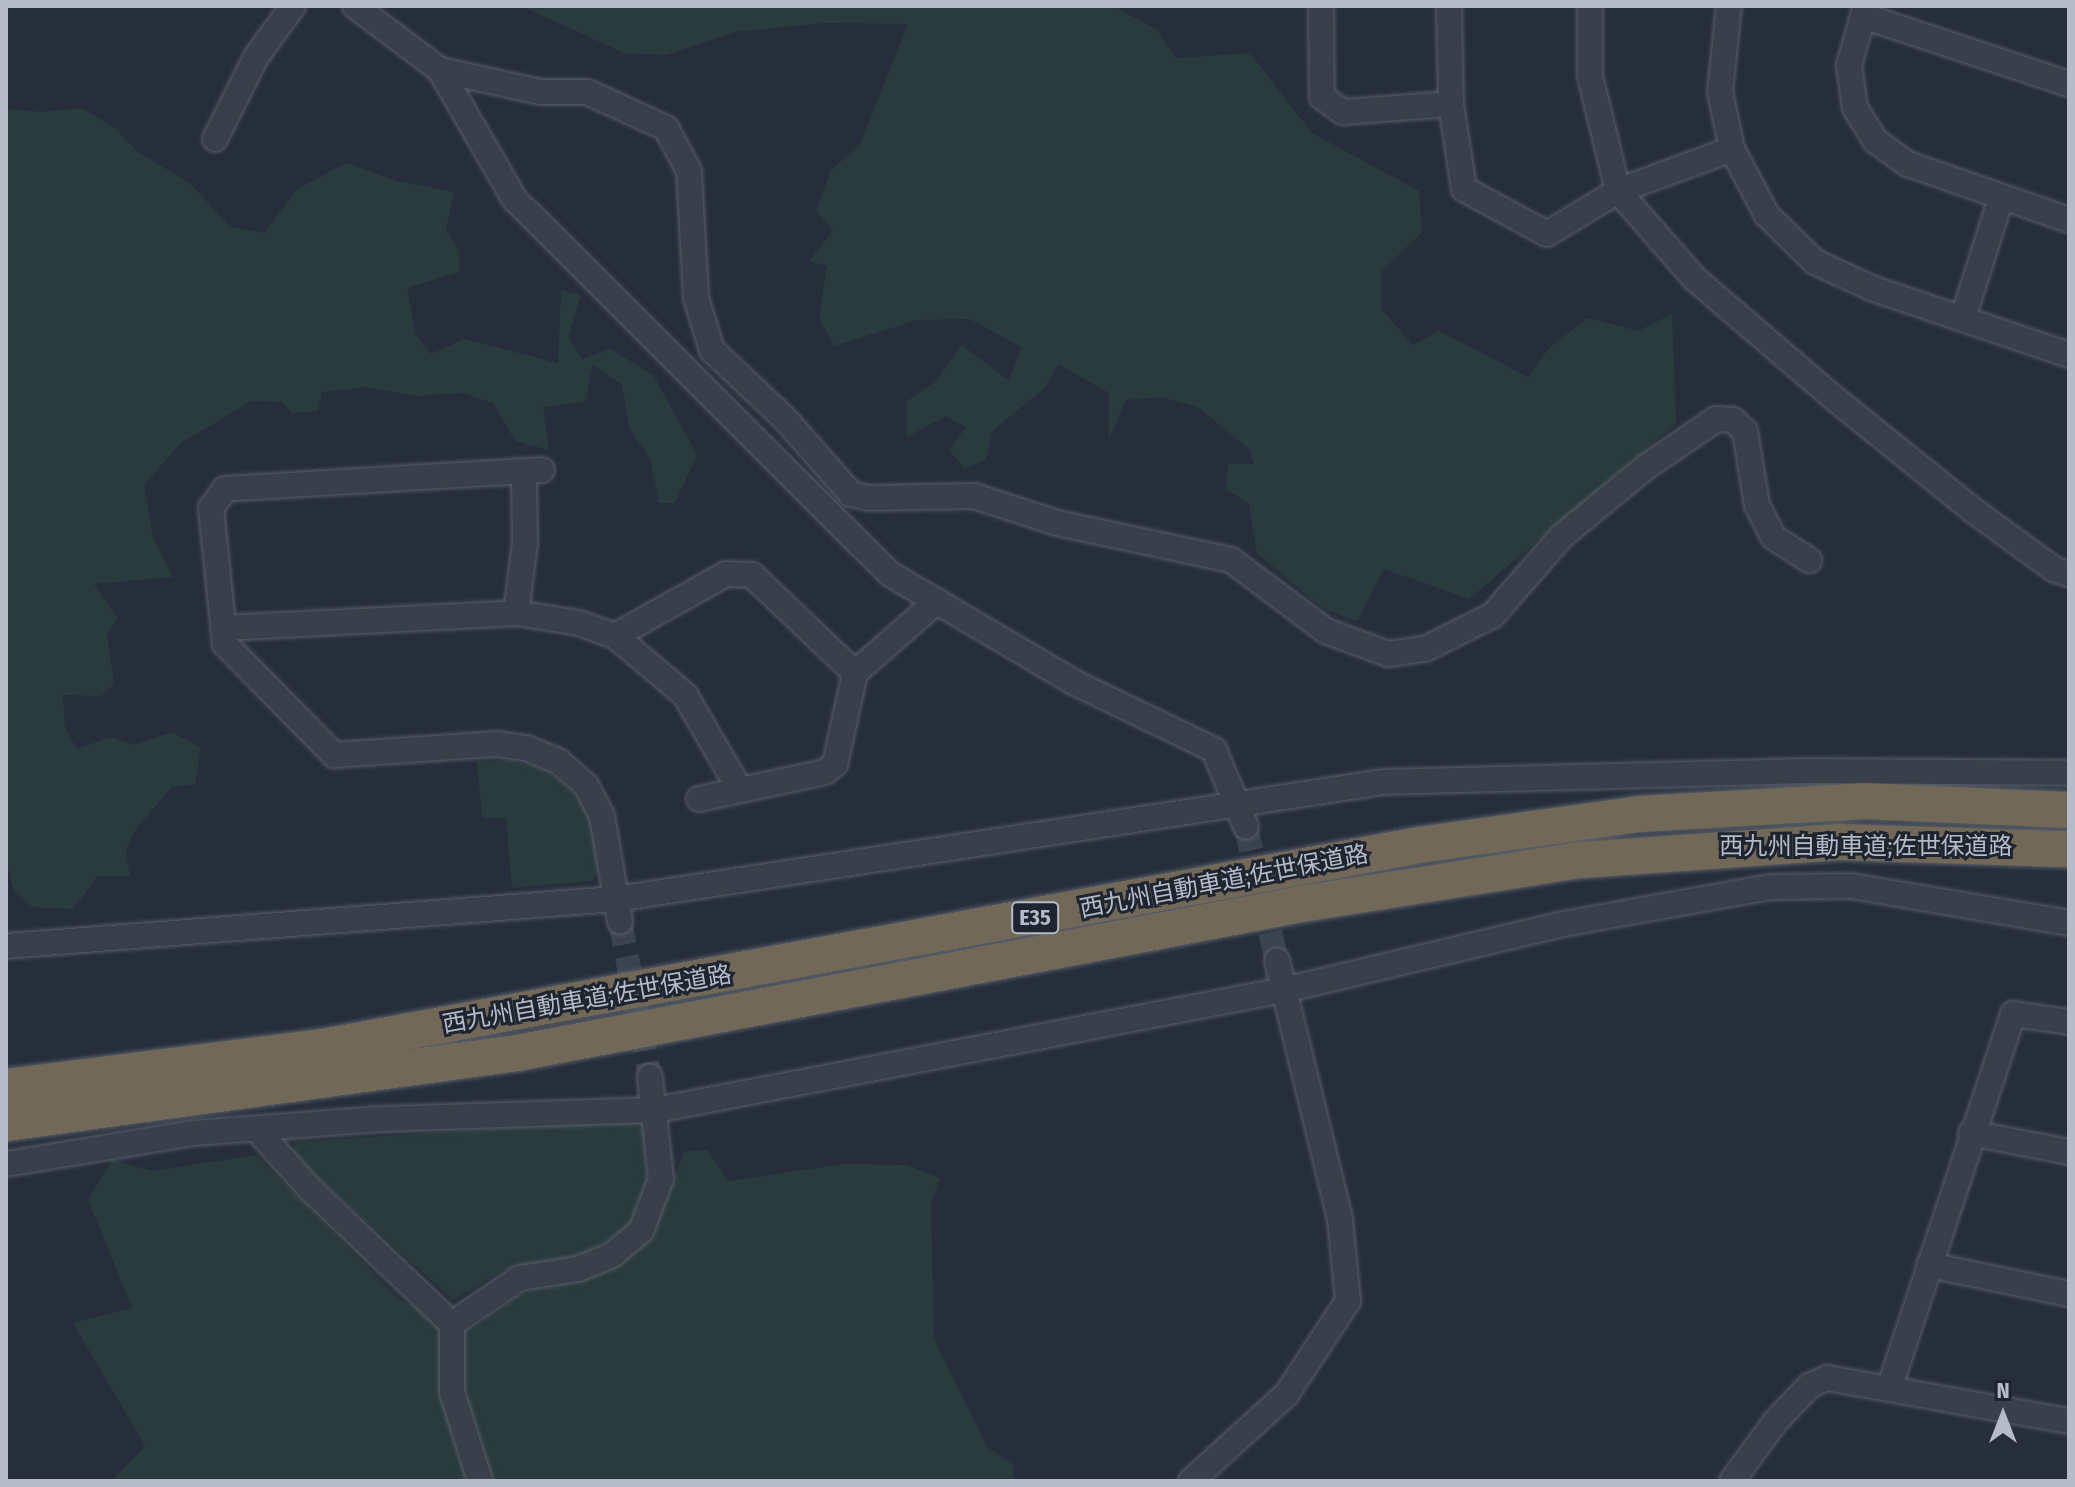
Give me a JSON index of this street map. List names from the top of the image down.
{
  "streets": {
    "highway": ["西九州自動車道;佐世保道路", "E35"]
  },
  "north": "top"
}
